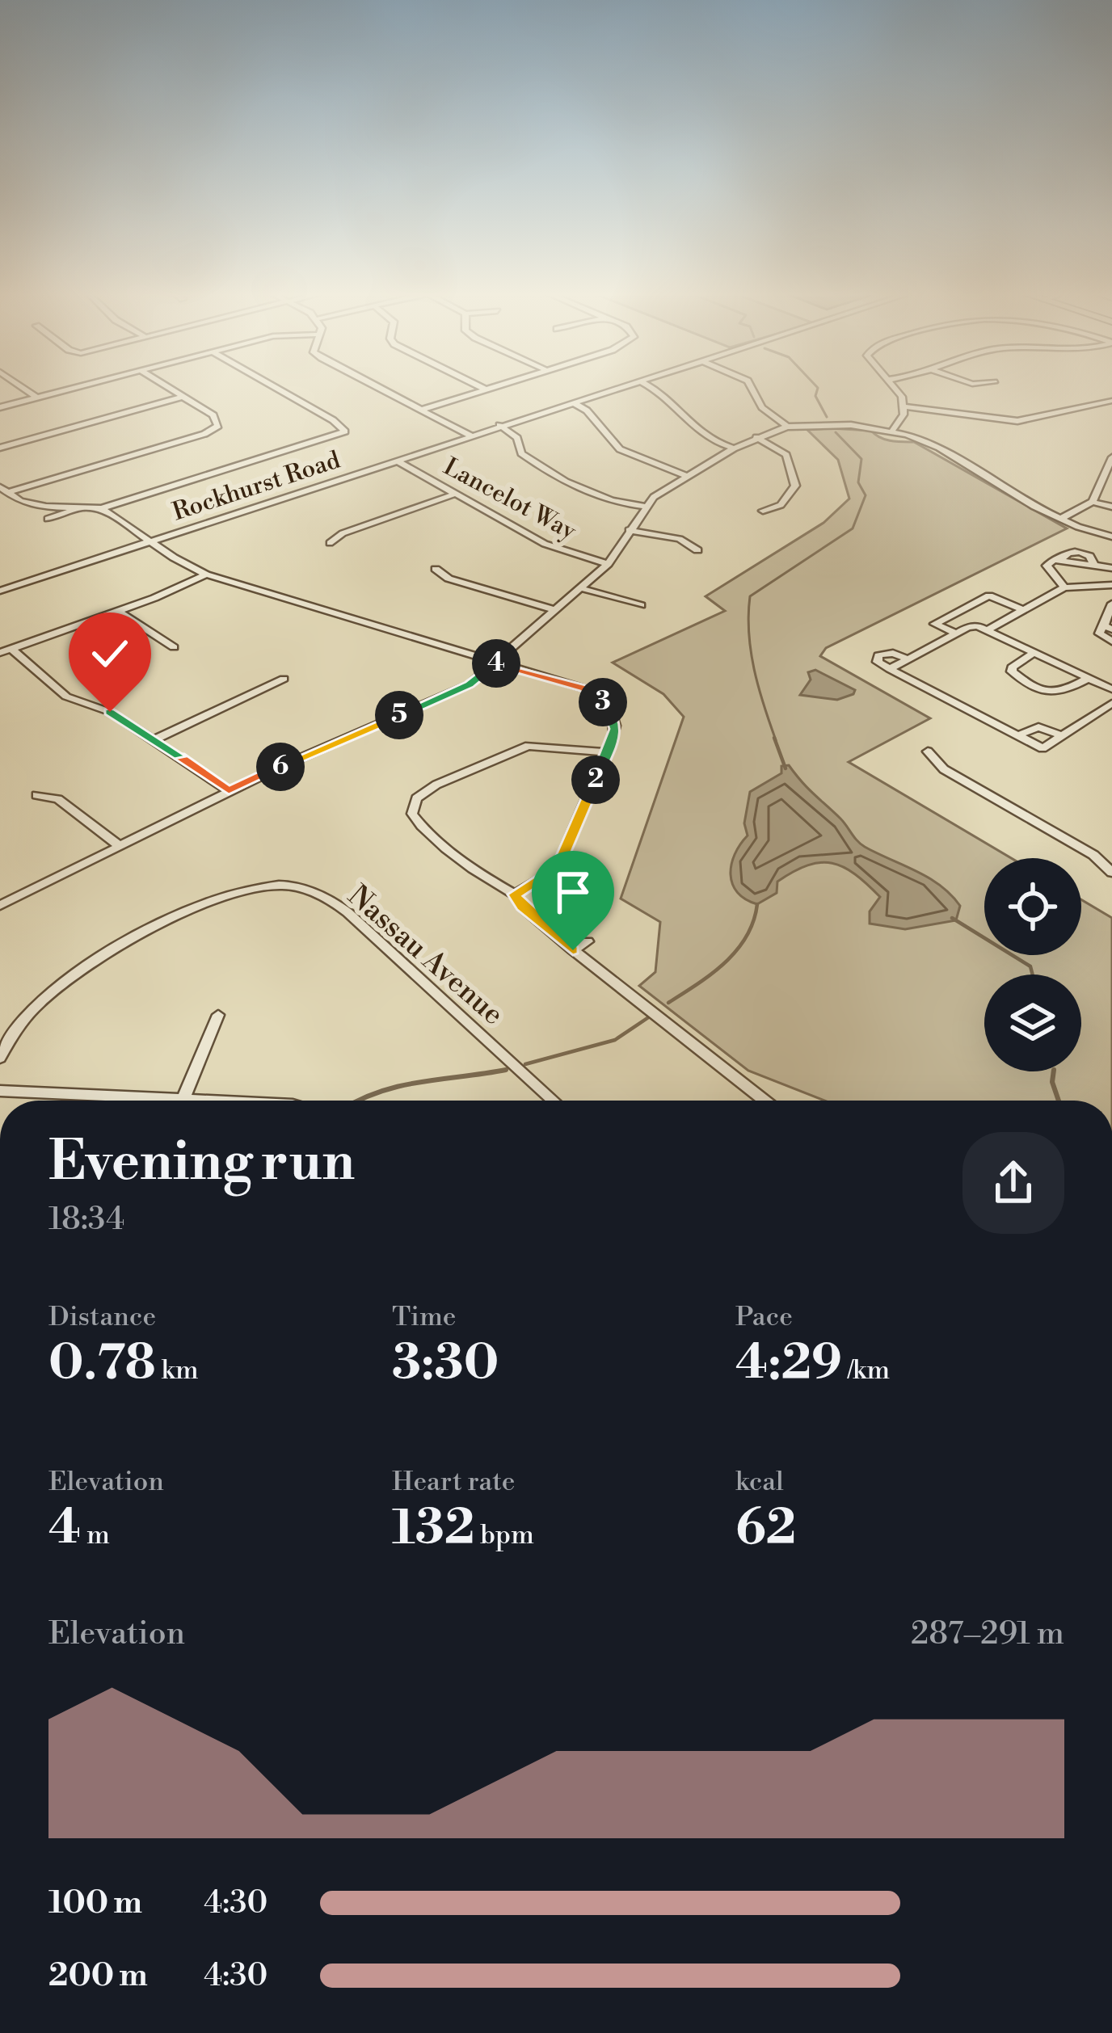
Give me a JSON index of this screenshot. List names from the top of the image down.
{
  "streets": {
    "street": ["Rockhurst Road", "Lancelot Way", "Nassau Avenue"]
  },
  "crossings": [
    ["Rockhurst Road", "Lancelot Way"]
  ],
  "page": {
    "pins": [
      "4",
      "3",
      "5",
      "6",
      "2"
    ],
    "heading": ["Evening run", "18:34"],
    "stats": [
      ["Distance", "0.78 km"],
      ["Time", "3:30"],
      ["Pace", "4:29 /km"],
      ["Elevation", "4 m"],
      ["Heart rate", "132 bpm"],
      ["kcal", "62"]
    ],
    "chart": ["Elevation", "287–291 m"],
    "list": [
      {
        "name": "100 m",
        "note": "4:30"
      },
      {
        "name": "200 m",
        "note": "4:30"
      }
    ]
  }
}
